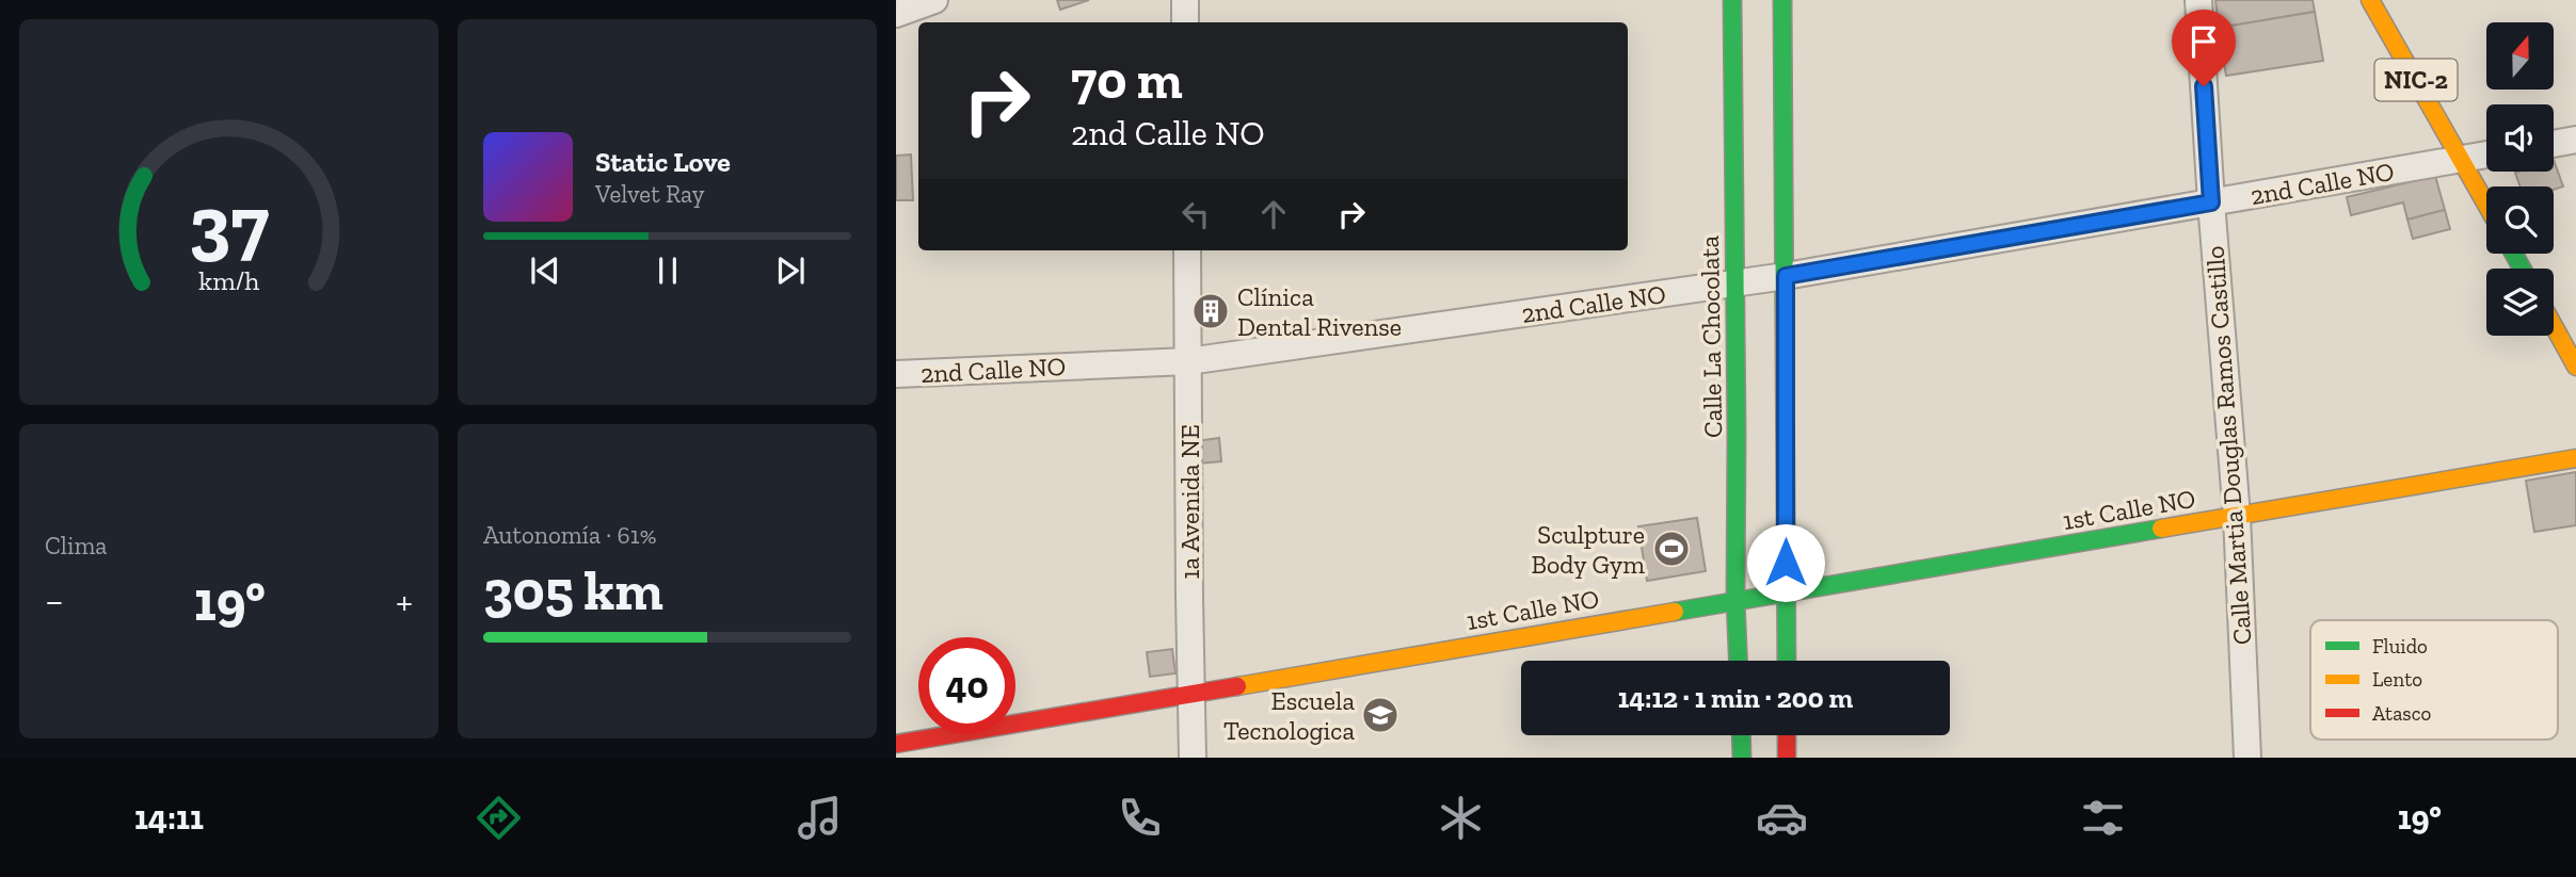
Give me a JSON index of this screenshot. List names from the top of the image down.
{
  "streets": {
    "main road": ["NIC-2", "Calle La Chocolata", "1st Calle NO"],
    "street": ["2nd Calle NO", "Calle Martia Douglas Ramos Castillo", "1a Avenida NE"]
  },
  "crossings": [
    ["NIC-2", "2nd Calle NO"],
    ["2nd Calle NO", "Calle La Chocolata"],
    ["2nd Calle NO", "Calle Martia Douglas Ramos Castillo"],
    ["2nd Calle NO", "1a Avenida NE"],
    ["Calle La Chocolata", "1st Calle NO"],
    ["Calle Martia Douglas Ramos Castillo", "1st Calle NO"],
    ["1a Avenida NE", "1st Calle NO"]
  ],
  "places": {
    "building": ["Clínica Dental Rivense"],
    "sports": ["Sculpture Body Gym"],
    "school or university": ["Escuela Tecnologica"]
  },
  "legend": ["Fluido", "Lento", "Atasco"],
  "north": "top",
  "page": {
    "turn": ["70 m", "2nd Calle NO"],
    "song": ["Static Love", "Velvet Ray"],
    "tile": [
      "Clima",
      ["Autonomía · 61%", "305 km"]
    ],
    "heat": ["−", "19°", "+"],
    "limit": "40",
    "trip": "14:12 · 1 min · 200 m",
    "tabs": ["14:11", "19°"],
    "gauge": ["37", "km/h"]
  }
}
